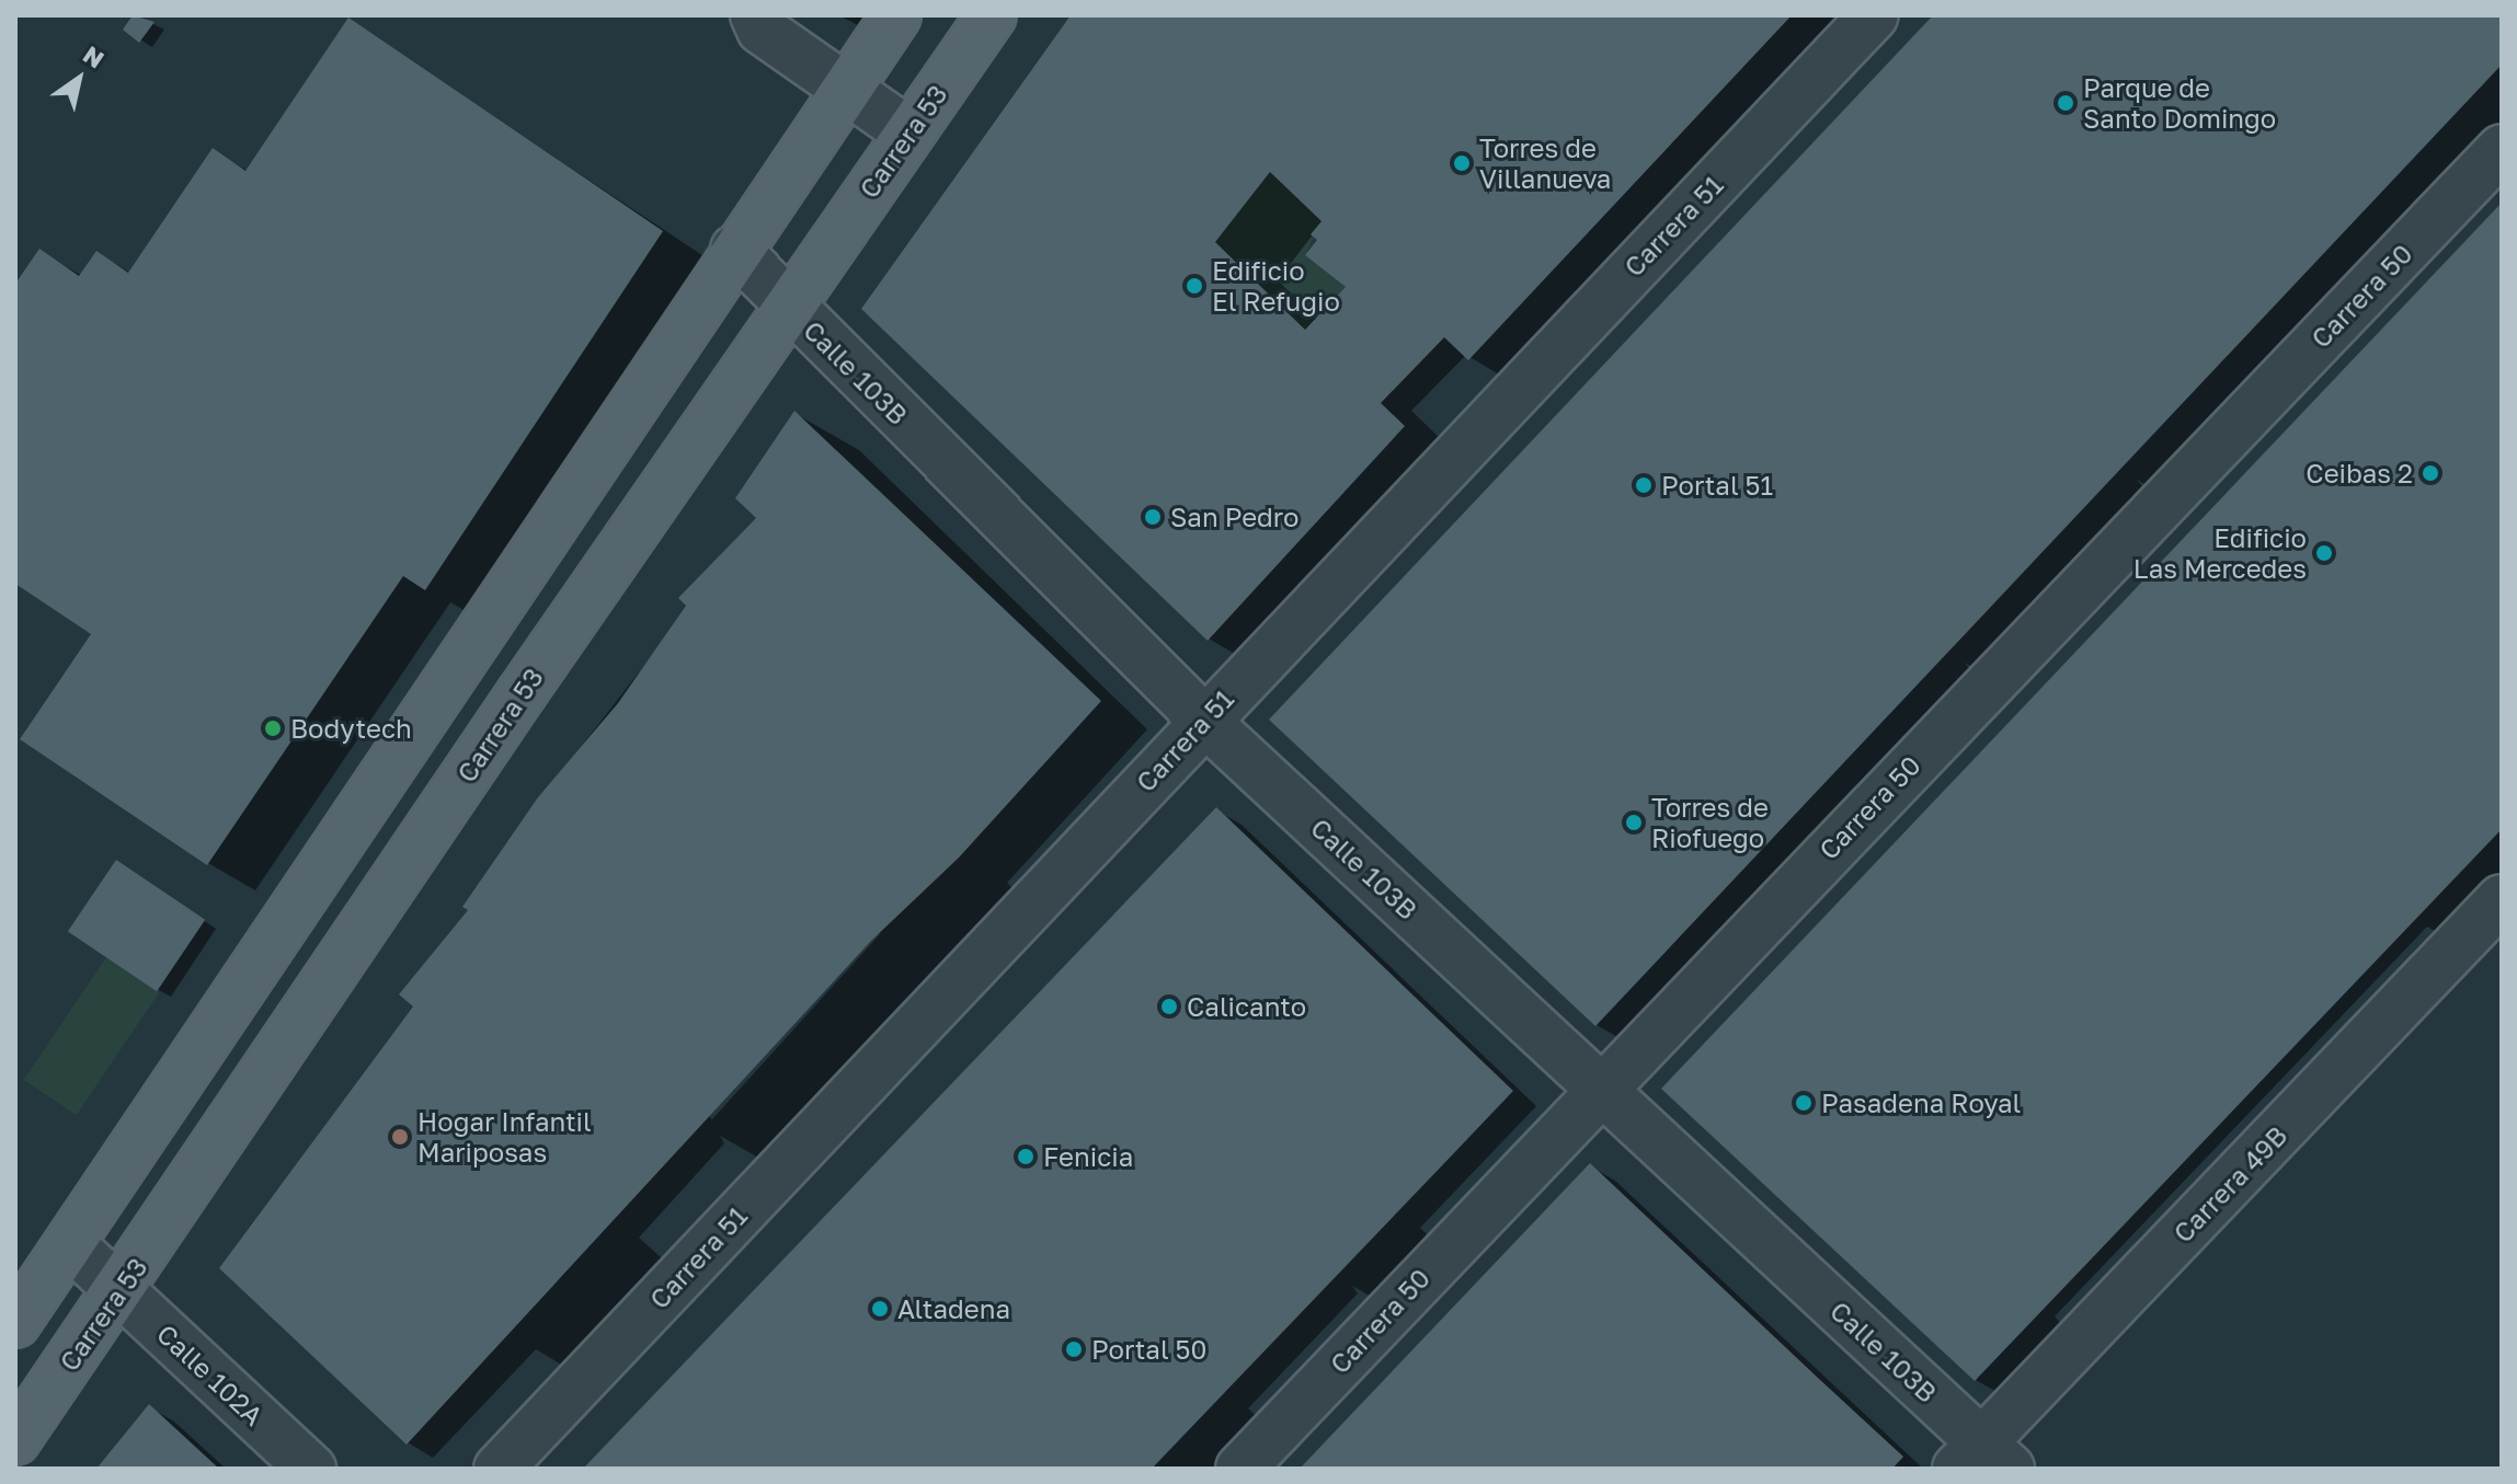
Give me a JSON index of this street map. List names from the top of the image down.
{
  "streets": {
    "main road": ["Carrera 53"],
    "street": [
      "Carrera 51",
      "Carrera 50",
      "Calle 103B",
      "Carrera 49B",
      "Calle 102A"
    ]
  },
  "crossings": [
    ["Carrera 53", "Calle 103B"],
    ["Carrera 53", "Calle 102A"],
    ["Carrera 51", "Calle 103B"],
    ["Carrera 50", "Calle 103B"],
    ["Calle 103B", "Carrera 49B"]
  ],
  "places": [
    "Parque de Santo Domingo",
    "Torres de Villanueva",
    "Edificio El Refugio",
    "Ceibas 2",
    "Portal 51",
    "San Pedro",
    "Edificio Las Mercedes",
    "Bodytech",
    "Torres de Riofuego",
    "Calicanto",
    "Pasadena Royal",
    "Hogar Infantil Mariposas",
    "Fenicia",
    "Altadena",
    "Portal 50"
  ],
  "north": "top right"
}
